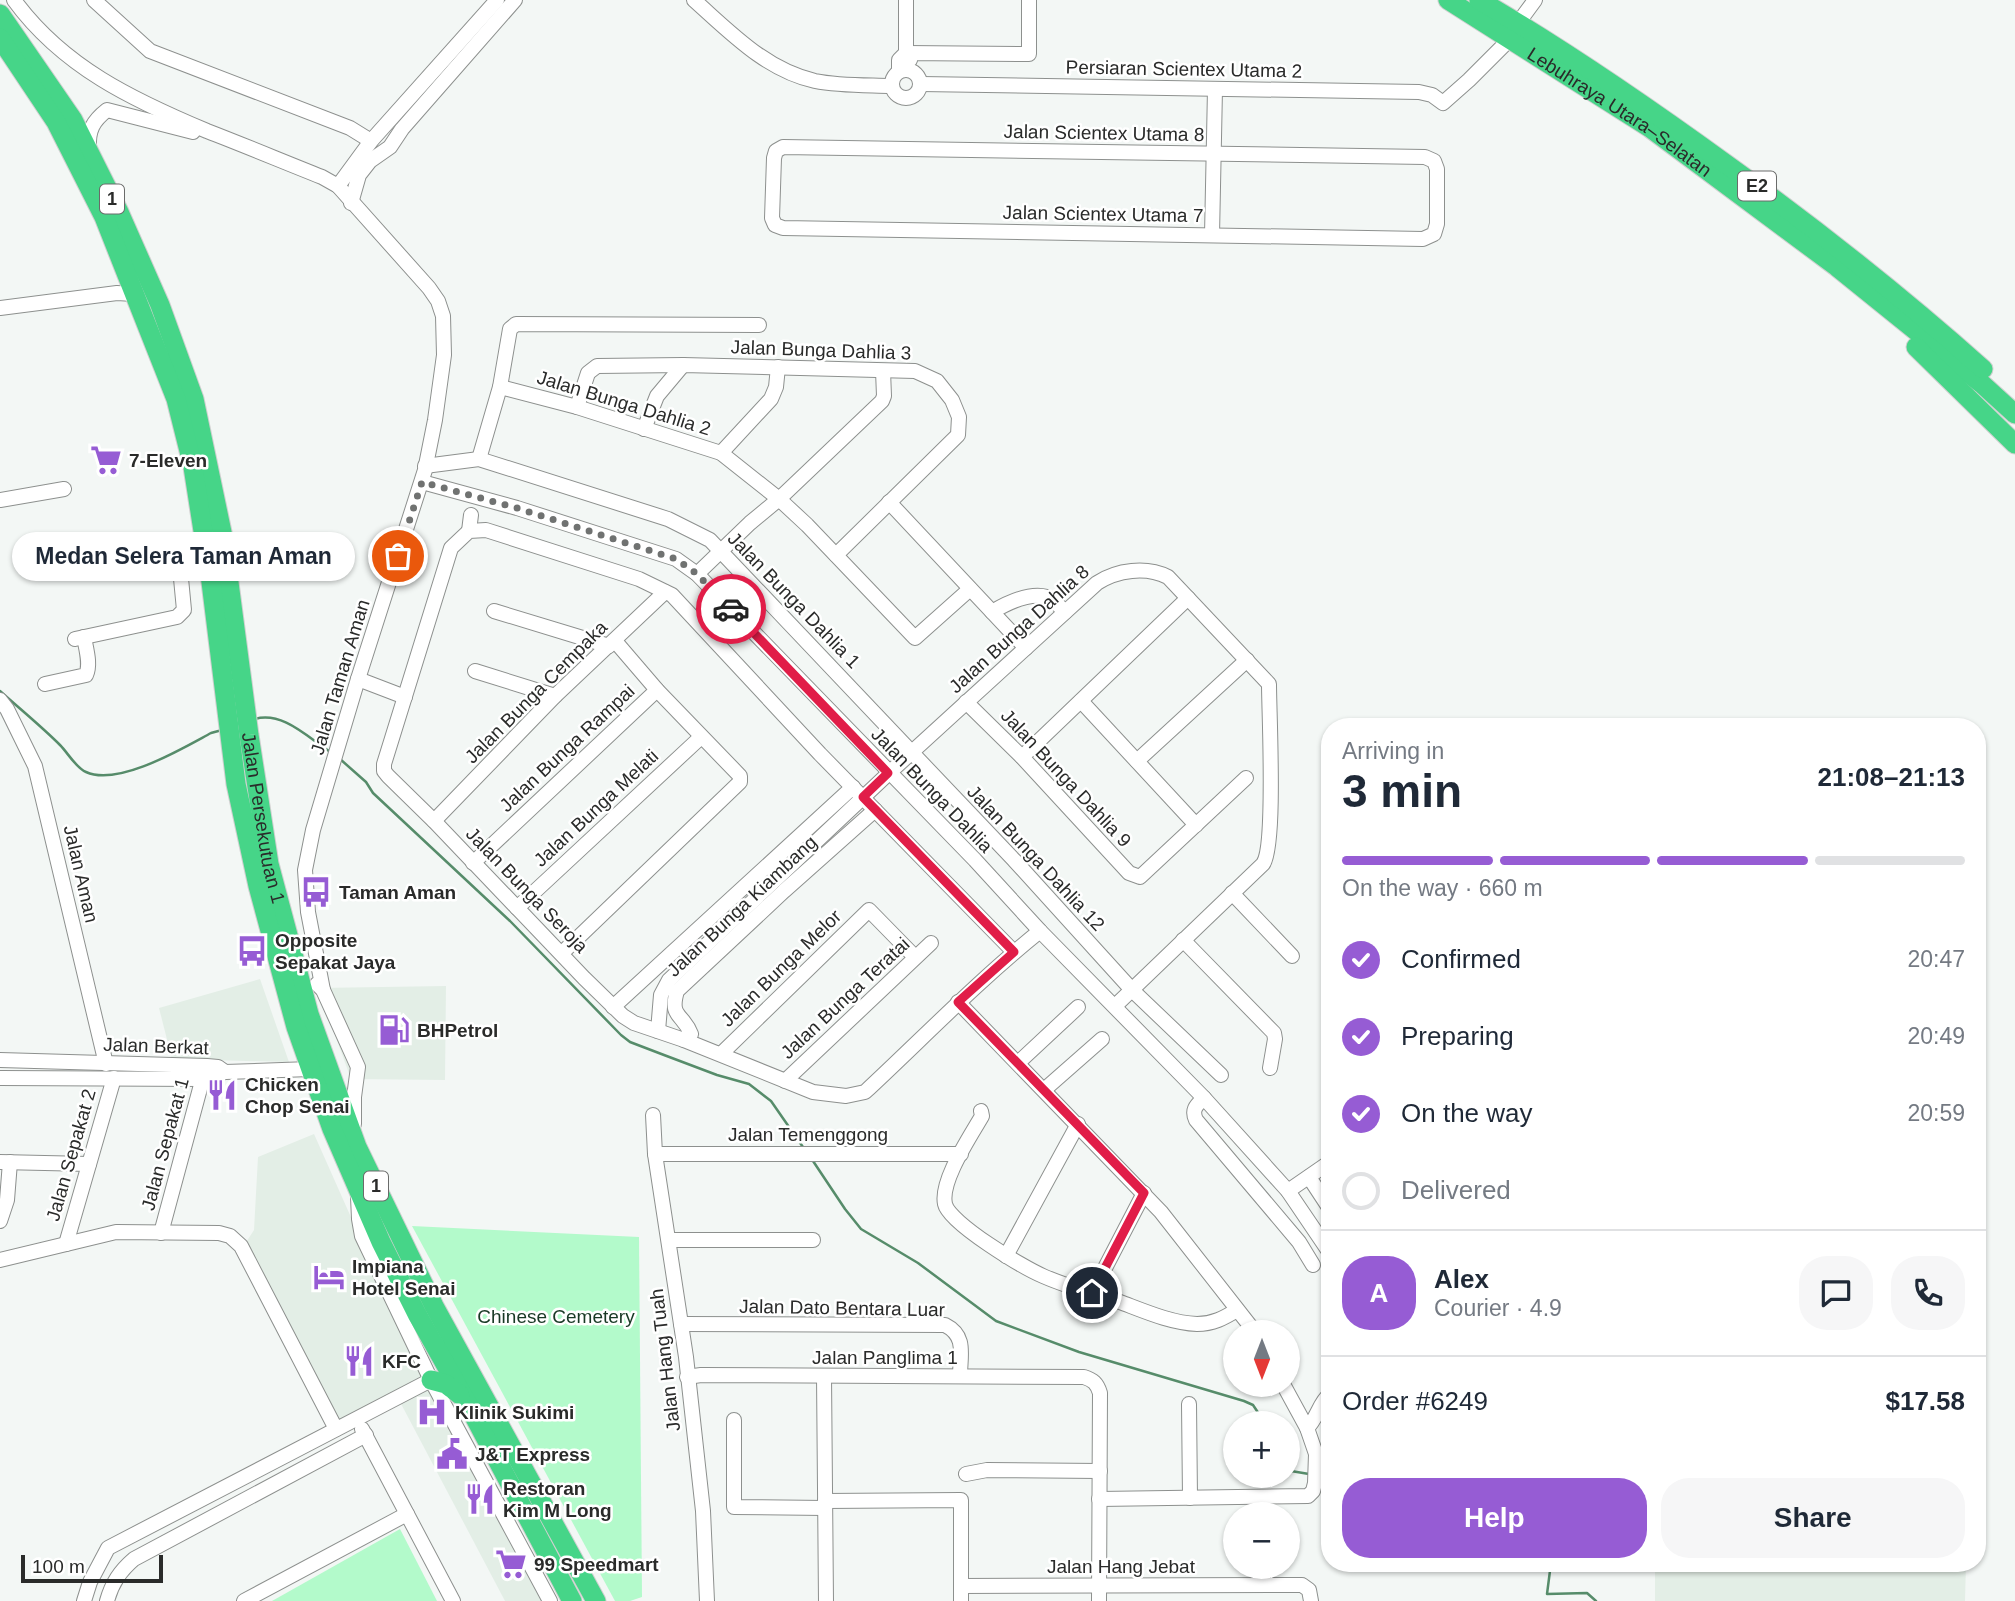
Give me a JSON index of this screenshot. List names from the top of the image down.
{
  "streets": {
    "highway": [
      "Lebuhraya Utara–Selatan",
      "E2",
      "1",
      "Jalan Persekutuan 1"
    ],
    "street": [
      "Persiaran Scientex Utama 2",
      "Jalan Scientex Utama 8",
      "Jalan Scientex Utama 7",
      "Jalan Bunga Dahlia 3",
      "Jalan Bunga Dahlia 2",
      "Jalan Bunga Dahlia 1",
      "Jalan Bunga Dahlia 8",
      "Jalan Taman Aman",
      "Jalan Bunga Cempaka",
      "Jalan Bunga Rampai",
      "Jalan Bunga Dahlia 9",
      "Jalan Bunga Dahlia",
      "Jalan Bunga Melati",
      "Jalan Bunga Dahlia 12",
      "Jalan Aman",
      "Jalan Bunga Seroja",
      "Jalan Bunga Kiambang",
      "Jalan Bunga Melor",
      "Jalan Bunga Teratai",
      "Jalan Berkat",
      "Jalan Temenggong",
      "Jalan Sepakat 1",
      "Jalan Sepakat 2",
      "Jalan Dato Bentara Luar",
      "Jalan Panglima 1",
      "Jalan Hang Tuah",
      "Jalan Hang Jebat"
    ]
  },
  "crossings": [
    ["Jalan Scientex Utama 8", "Jalan Scientex Utama 7"],
    ["Jalan Bunga Dahlia 3", "Jalan Bunga Dahlia 2"],
    ["Jalan Bunga Dahlia 1", "Jalan Bunga Dahlia 8"],
    ["Jalan Bunga Dahlia 1", "Jalan Taman Aman"],
    ["Jalan Bunga Dahlia 1", "Jalan Bunga Dahlia 12"],
    ["Jalan Bunga Dahlia 8", "Jalan Bunga Dahlia 9"],
    ["Jalan Bunga Dahlia 8", "Jalan Bunga Dahlia"],
    ["Jalan Bunga Dahlia 8", "Jalan Bunga Dahlia 12"],
    ["Jalan Bunga Dahlia 8", "Jalan Bunga Kiambang"],
    ["Jalan Taman Aman", "Jalan Bunga Dahlia"],
    ["Jalan Taman Aman", "Jalan Persekutuan 1"],
    ["Jalan Bunga Cempaka", "Jalan Bunga Seroja"],
    ["Jalan Bunga Rampai", "Jalan Bunga Seroja"],
    ["Jalan Bunga Melati", "Jalan Bunga Seroja"],
    ["Jalan Persekutuan 1", "Jalan Berkat"],
    ["Jalan Aman", "Jalan Berkat"],
    ["Jalan Bunga Seroja", "Jalan Bunga Kiambang"],
    ["Jalan Bunga Seroja", "Jalan Bunga Melor"],
    ["Jalan Bunga Seroja", "Jalan Bunga Teratai"],
    ["Jalan Bunga Melor", "Jalan Bunga Teratai"],
    ["Jalan Berkat", "Jalan Sepakat 1"],
    ["Jalan Temenggong", "Jalan Hang Tuah"],
    ["Jalan Dato Bentara Luar", "Jalan Panglima 1"],
    ["Jalan Dato Bentara Luar", "Jalan Hang Tuah"],
    ["Jalan Panglima 1", "Jalan Hang Tuah"]
  ],
  "parks": ["Chinese Cemetery"],
  "places": {
    "supermarket": ["7-Eleven", "99 Speedmart"],
    "other": ["Medan Selera Taman Aman"],
    "bus stop": ["Taman Aman", "Opposite Sepakat Jaya"],
    "fuel station": ["BHPetrol"],
    "restaurant": ["Chicken Chop Senai", "KFC", "Restoran Kim M Long"],
    "hotel": ["Impiana Hotel Senai"],
    "hospital": ["Klinik Sukimi"],
    "public building": ["J&T Express"]
  },
  "scale_bar": "100 m",
  "north": "bottom",
  "page": {
    "bubble": "Medan Selera Taman Aman",
    "heading": ["3 min", "Arriving in", "21:08–21:13"],
    "panel": [
      "Alex",
      "Courier · 4.9",
      "Order #6249",
      "$17.58"
    ],
    "bar": "On the way · 660 m",
    "list": [
      ["Confirmed", "20:47"],
      ["Preparing", "20:49"],
      ["On the way", "20:59"],
      "Delivered"
    ],
    "round": "A",
    "map_buttons": ["+", "−"],
    "buttons": ["Help", "Share"],
    "scale": "100 m"
  }
}
